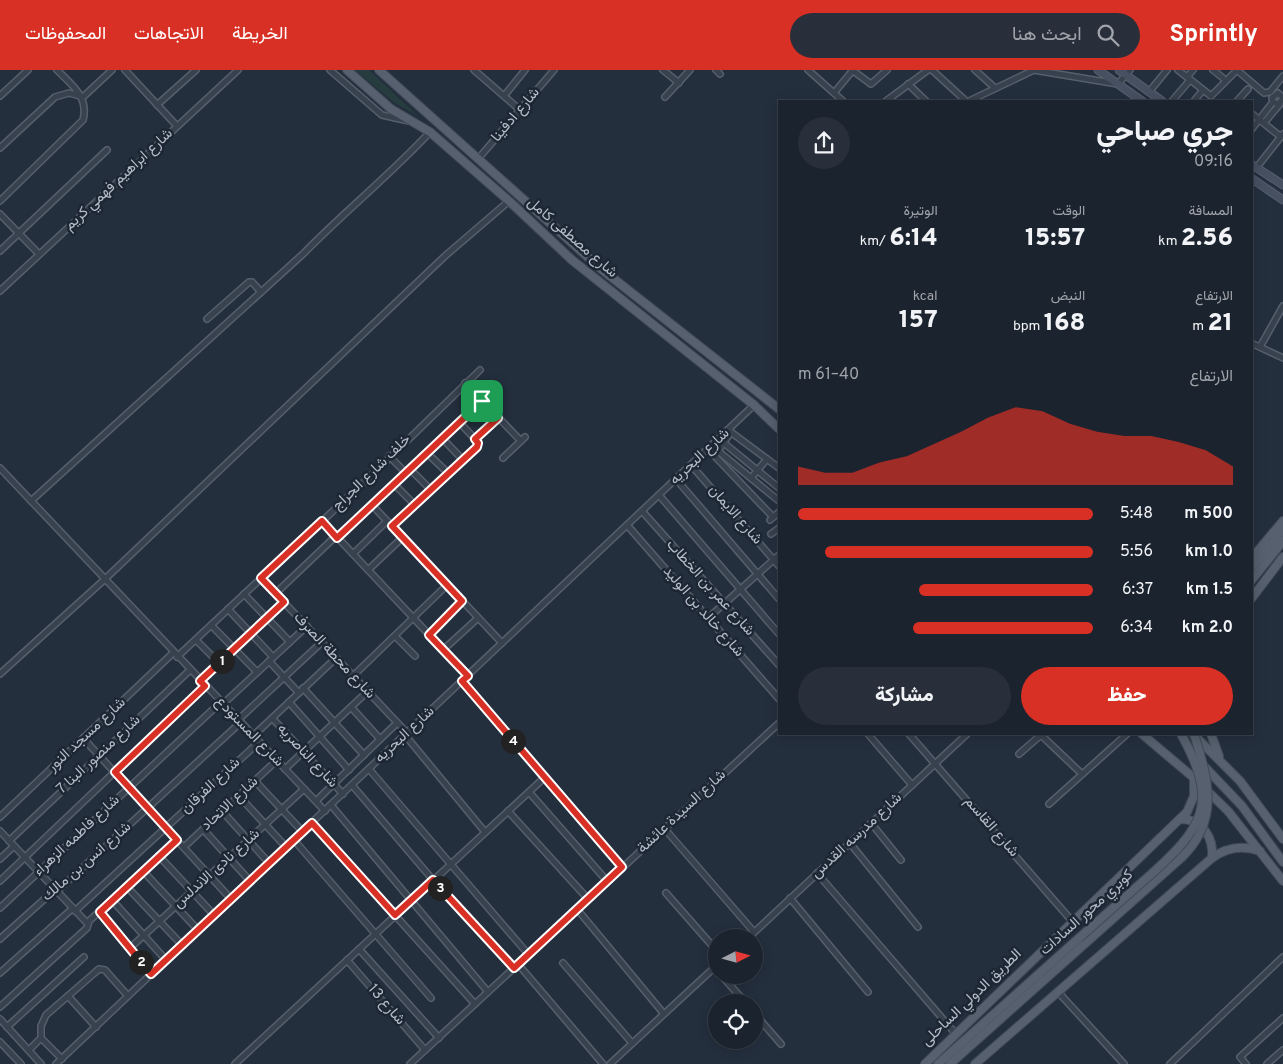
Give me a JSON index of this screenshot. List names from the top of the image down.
{
  "streets": {
    "main road": ["شارع مصطفى كامل", "كوبري محور السادات", "الطريق الدولي الساحلى"],
    "street": [
      "شارع ادفينا",
      "شارع ابراهيم فهمي كريم",
      "شارع البحريه",
      "خلف شارع الجراج",
      "شارع الايمان",
      "شارع عمر بن الخطاب",
      "شارع خالد بن الوليد",
      "شارع محطة الصرف",
      "شارع المستودع",
      "شارع مسجد النور",
      "شارع منصور البنا 7",
      "شارع الناصريه",
      "شارع الفرقان",
      "شارع الاتحاد",
      "شارع السيدة عائشة",
      "شارع القاسم",
      "شارع فاطمه الزهراء",
      "شارع مدرسه القدس",
      "شارع انس بن مالك",
      "شارع نادى الاندلس",
      "شارع 13"
    ]
  },
  "crossings": [
    ["شارع ادفينا", "شارع مصطفى كامل"],
    ["شارع مصطفى كامل", "شارع البحريه"],
    ["شارع البحريه", "شارع الايمان"],
    ["شارع البحريه", "شارع عمر بن الخطاب"],
    ["شارع البحريه", "شارع خالد بن الوليد"],
    ["شارع البحريه", "شارع محطة الصرف"],
    ["شارع البحريه", "شارع المستودع"],
    ["شارع البحريه", "شارع الناصريه"],
    ["خلف شارع الجراج", "شارع محطة الصرف"],
    ["خلف شارع الجراج", "شارع المستودع"],
    ["خلف شارع الجراج", "شارع مسجد النور"],
    ["شارع محطة الصرف", "شارع فاطمه الزهراء"],
    ["شارع محطة الصرف", "شارع انس بن مالك"],
    ["شارع المستودع", "شارع مسجد النور"],
    ["شارع المستودع", "شارع منصور البنا 7"],
    ["شارع المستودع", "شارع الفرقان"],
    ["شارع المستودع", "شارع الاتحاد"],
    ["شارع المستودع", "شارع فاطمه الزهراء"],
    ["شارع المستودع", "شارع انس بن مالك"],
    ["شارع المستودع", "شارع نادى الاندلس"],
    ["شارع السيدة عائشة", "شارع 13"],
    ["شارع القاسم", "شارع مدرسه القدس"],
    ["شارع القاسم", "الطريق الدولي الساحلى"]
  ],
  "north": "right",
  "page": {
    "header": "Sprintly",
    "search": "ابحث هنا",
    "nav": ["الخريطة", "الاتجاهات", "المحفوظات"],
    "heading": ["جري صباحي", "09:16"],
    "stats": [
      ["المسافة", "2.56 km"],
      ["الوقت", "15:57"],
      ["الوتيرة", "6:14 /km"],
      ["الارتفاع", "21 m"],
      ["النبض", "168 bpm"],
      ["kcal", "157"]
    ],
    "chart": ["الارتفاع", "40–61 m"],
    "list": [
      {
        "name": "500 m",
        "note": "5:48"
      },
      {
        "name": "1.0 km",
        "note": "5:56"
      },
      {
        "name": "1.5 km",
        "note": "6:37"
      },
      {
        "name": "2.0 km",
        "note": "6:34"
      }
    ],
    "pins": [
      "1",
      "4",
      "3",
      "2"
    ],
    "buttons": ["حفظ", "مشاركة"]
  }
}
